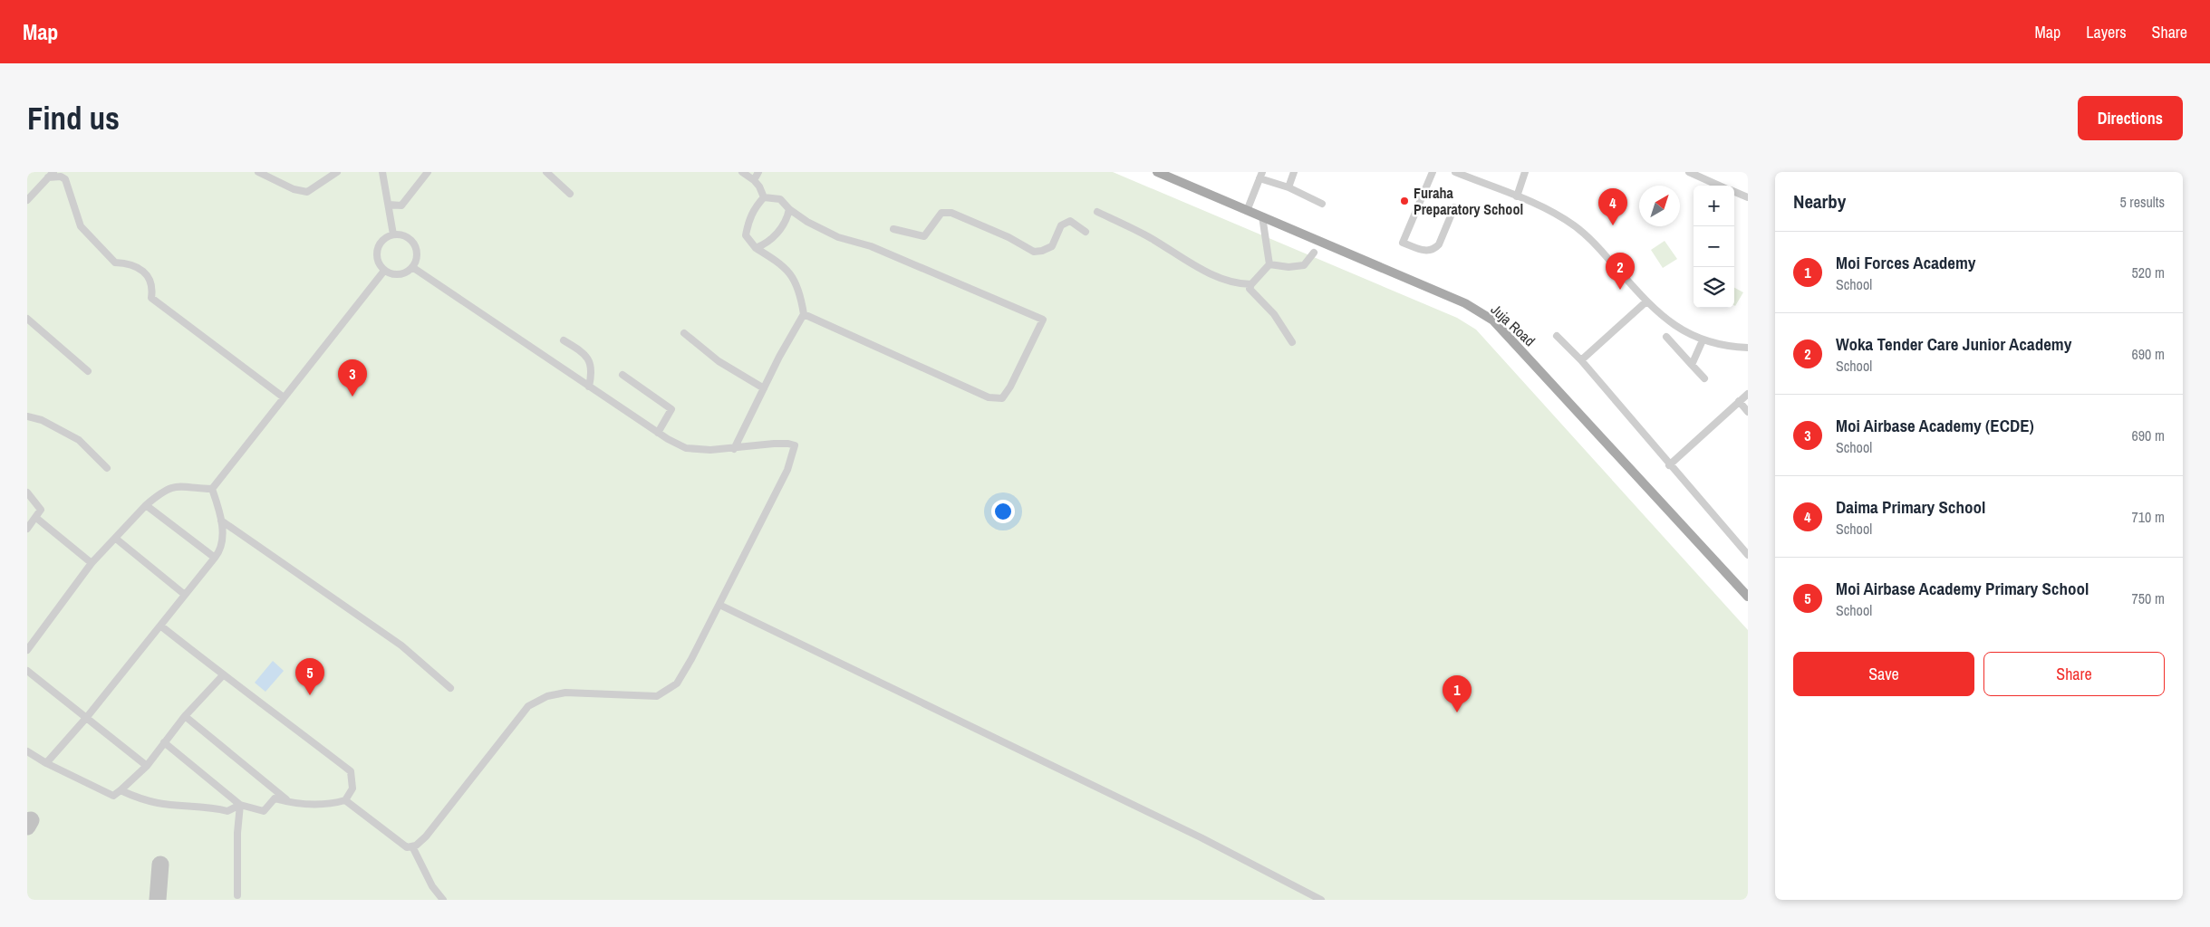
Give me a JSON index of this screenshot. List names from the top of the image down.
{
  "streets": {
    "main road": ["Juja Road"]
  },
  "places": ["Furaha Preparatory School"],
  "north": "top right",
  "page": {
    "header": "Map",
    "nav": ["Map", "Layers", "Share"],
    "buttons": [
      "Directions",
      ["Save", "Share"]
    ],
    "title": "Find us",
    "heading": ["Nearby", "5 results"],
    "map_buttons": ["+", "−"],
    "pins": [
      "4",
      "2",
      "3",
      "5",
      "1"
    ],
    "list": [
      {
        "mark": "1",
        "name": "Moi Forces Academy",
        "note": "School",
        "value": "520 m"
      },
      {
        "mark": "2",
        "name": "Woka Tender Care Junior Academy",
        "note": "School",
        "value": "690 m"
      },
      {
        "mark": "3",
        "name": "Moi Airbase Academy (ECDE)",
        "note": "School",
        "value": "690 m"
      },
      {
        "mark": "4",
        "name": "Daima Primary School",
        "note": "School",
        "value": "710 m"
      },
      {
        "mark": "5",
        "name": "Moi Airbase Academy Primary School",
        "note": "School",
        "value": "750 m"
      }
    ]
  }
}
